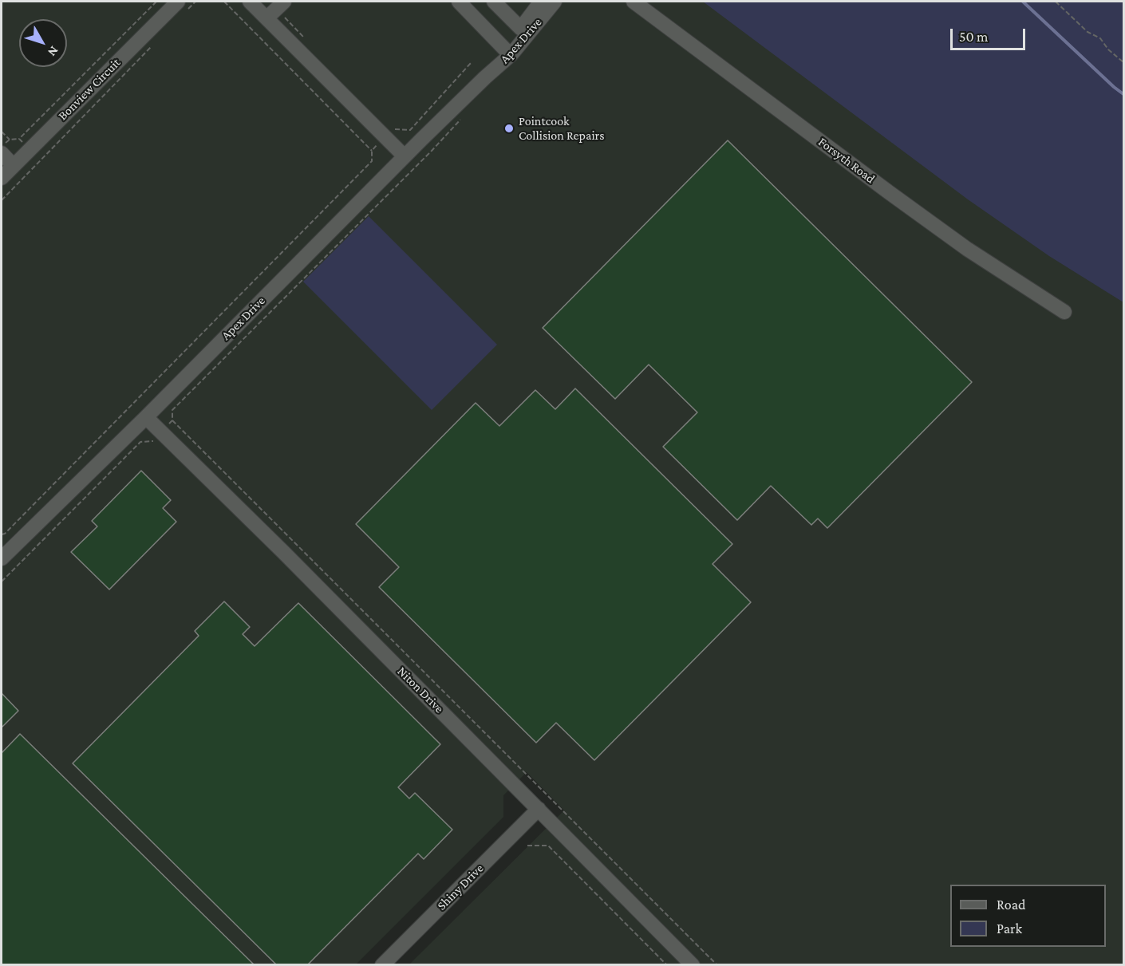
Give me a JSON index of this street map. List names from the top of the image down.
{
  "streets": {
    "street": [
      "Apex Drive",
      "Bonview Circuit",
      "Forsyth Road",
      "Niton Drive",
      "Shiny Drive"
    ]
  },
  "crossings": [
    ["Apex Drive", "Niton Drive"],
    ["Niton Drive", "Shiny Drive"]
  ],
  "places": ["Pointcook Collision Repairs"],
  "legend": ["Road", "Park"],
  "scale_bar": "50 m",
  "north": "bottom right"
}
